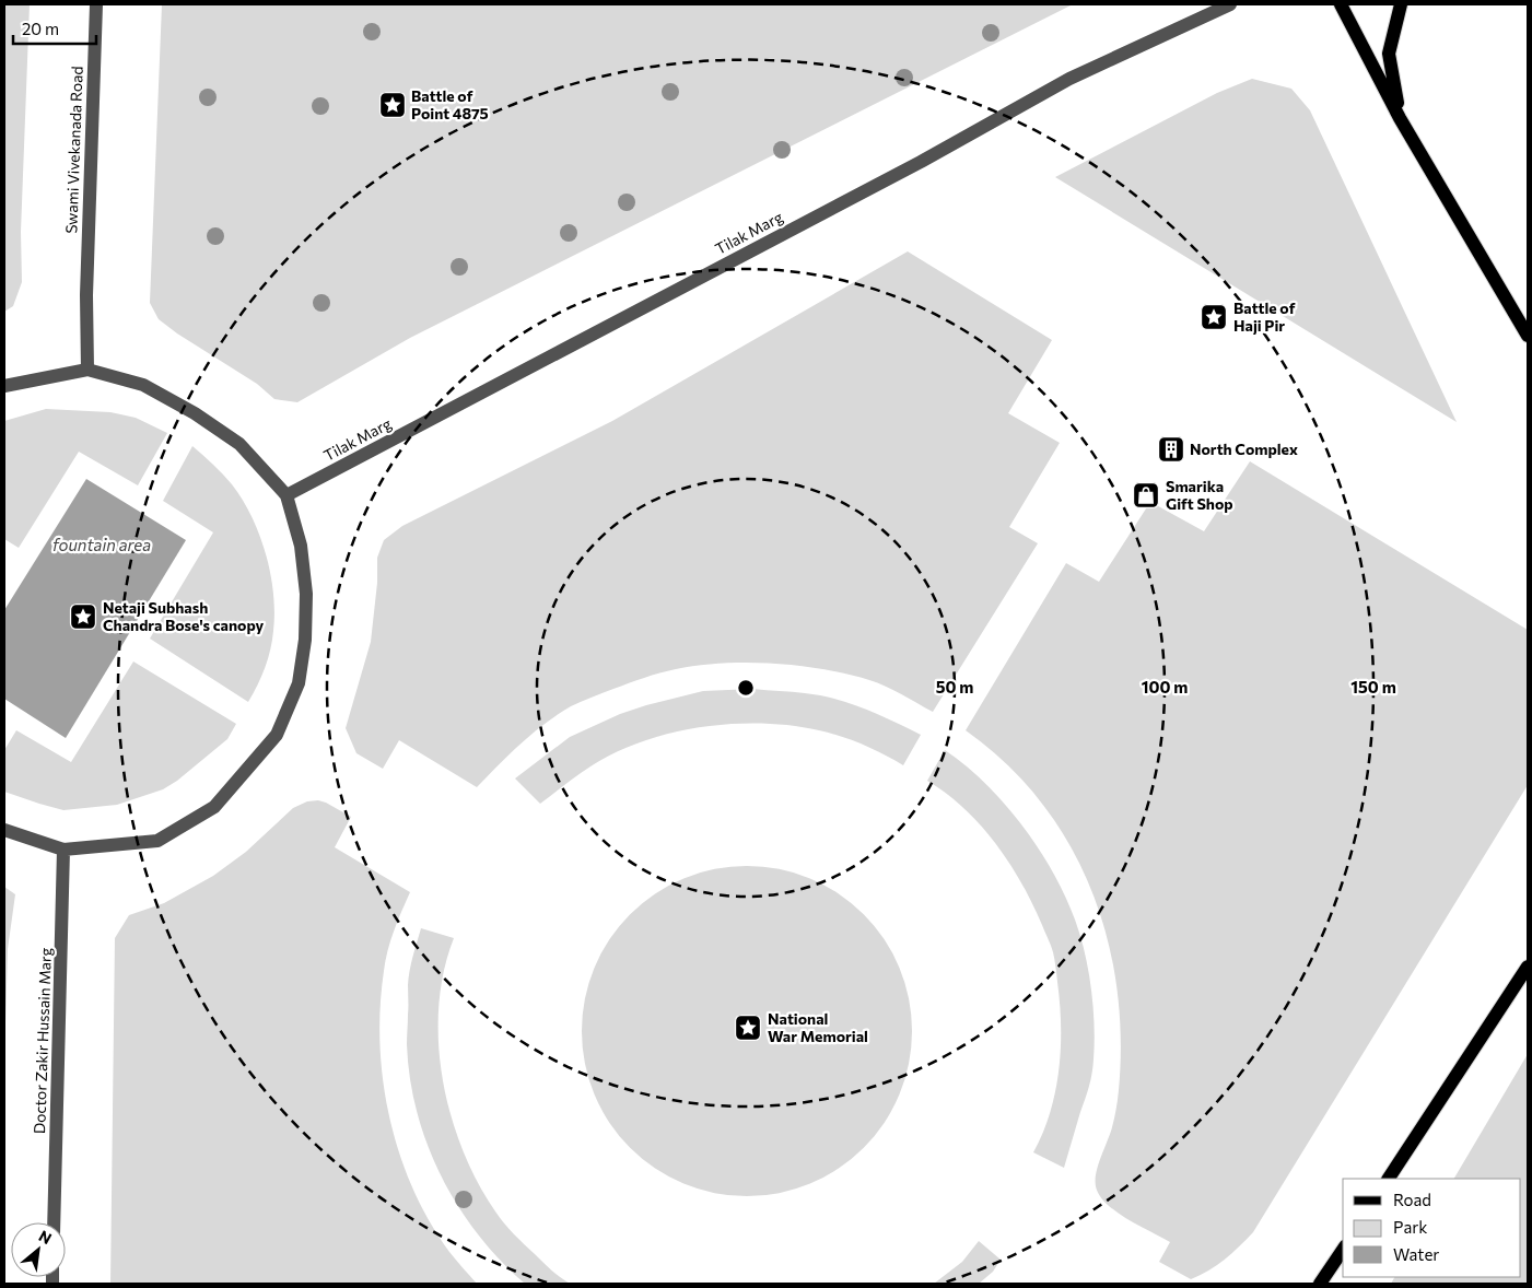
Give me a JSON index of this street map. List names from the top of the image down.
{
  "streets": {
    "street": ["Swami Vivekanada Road", "Tilak Marg", "Doctor Zakir Hussain Marg"]
  },
  "water": ["fountain area"],
  "places": {
    "place": [
      "Battle of Point 4875",
      "Battle of Haji Pir",
      "Netaji Subhash Chandra Bose's canopy",
      "National War Memorial"
    ],
    "building": ["North Complex"],
    "shop": ["Smarika Gift Shop"]
  },
  "legend": ["Road", "Park", "Water"],
  "scale_bar": "20 m",
  "north": "top right",
  "rings": ["50 m", "100 m", "150 m"]
}
